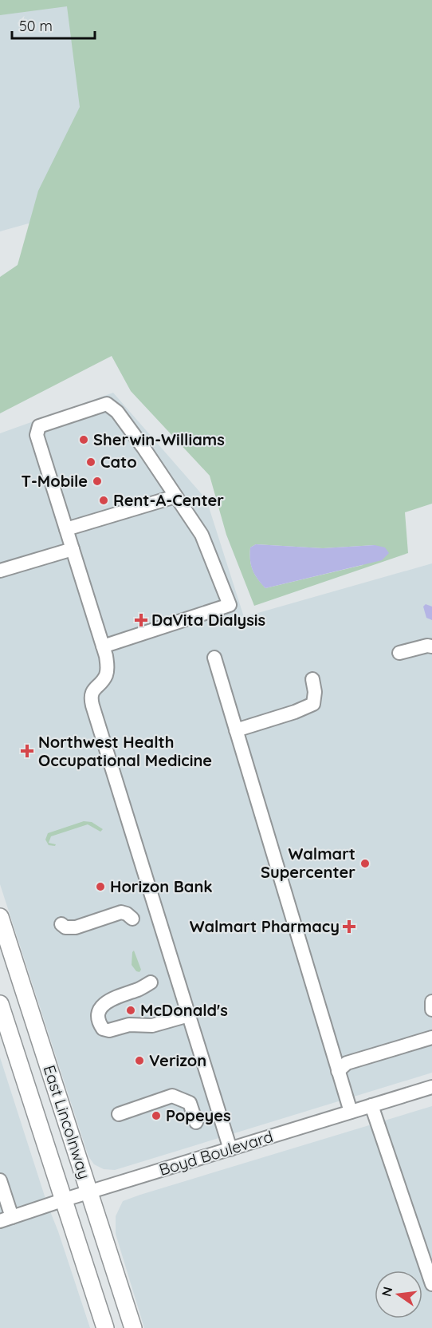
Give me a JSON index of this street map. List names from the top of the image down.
{
  "streets": {
    "main road": ["East Lincolnway"],
    "street": ["Boyd Boulevard"]
  },
  "crossings": [
    ["East Lincolnway", "Boyd Boulevard"]
  ],
  "places": {
    "other": [
      "Sherwin-Williams",
      "Cato",
      "T-Mobile",
      "Rent-A-Center",
      "Walmart Supercenter",
      "Horizon Bank",
      "McDonald's",
      "Verizon",
      "Popeyes"
    ],
    "health": ["DaVita Dialysis", "Northwest Health Occupational Medicine", "Walmart Pharmacy"]
  },
  "scale_bar": "50 m",
  "north": "left"
}
